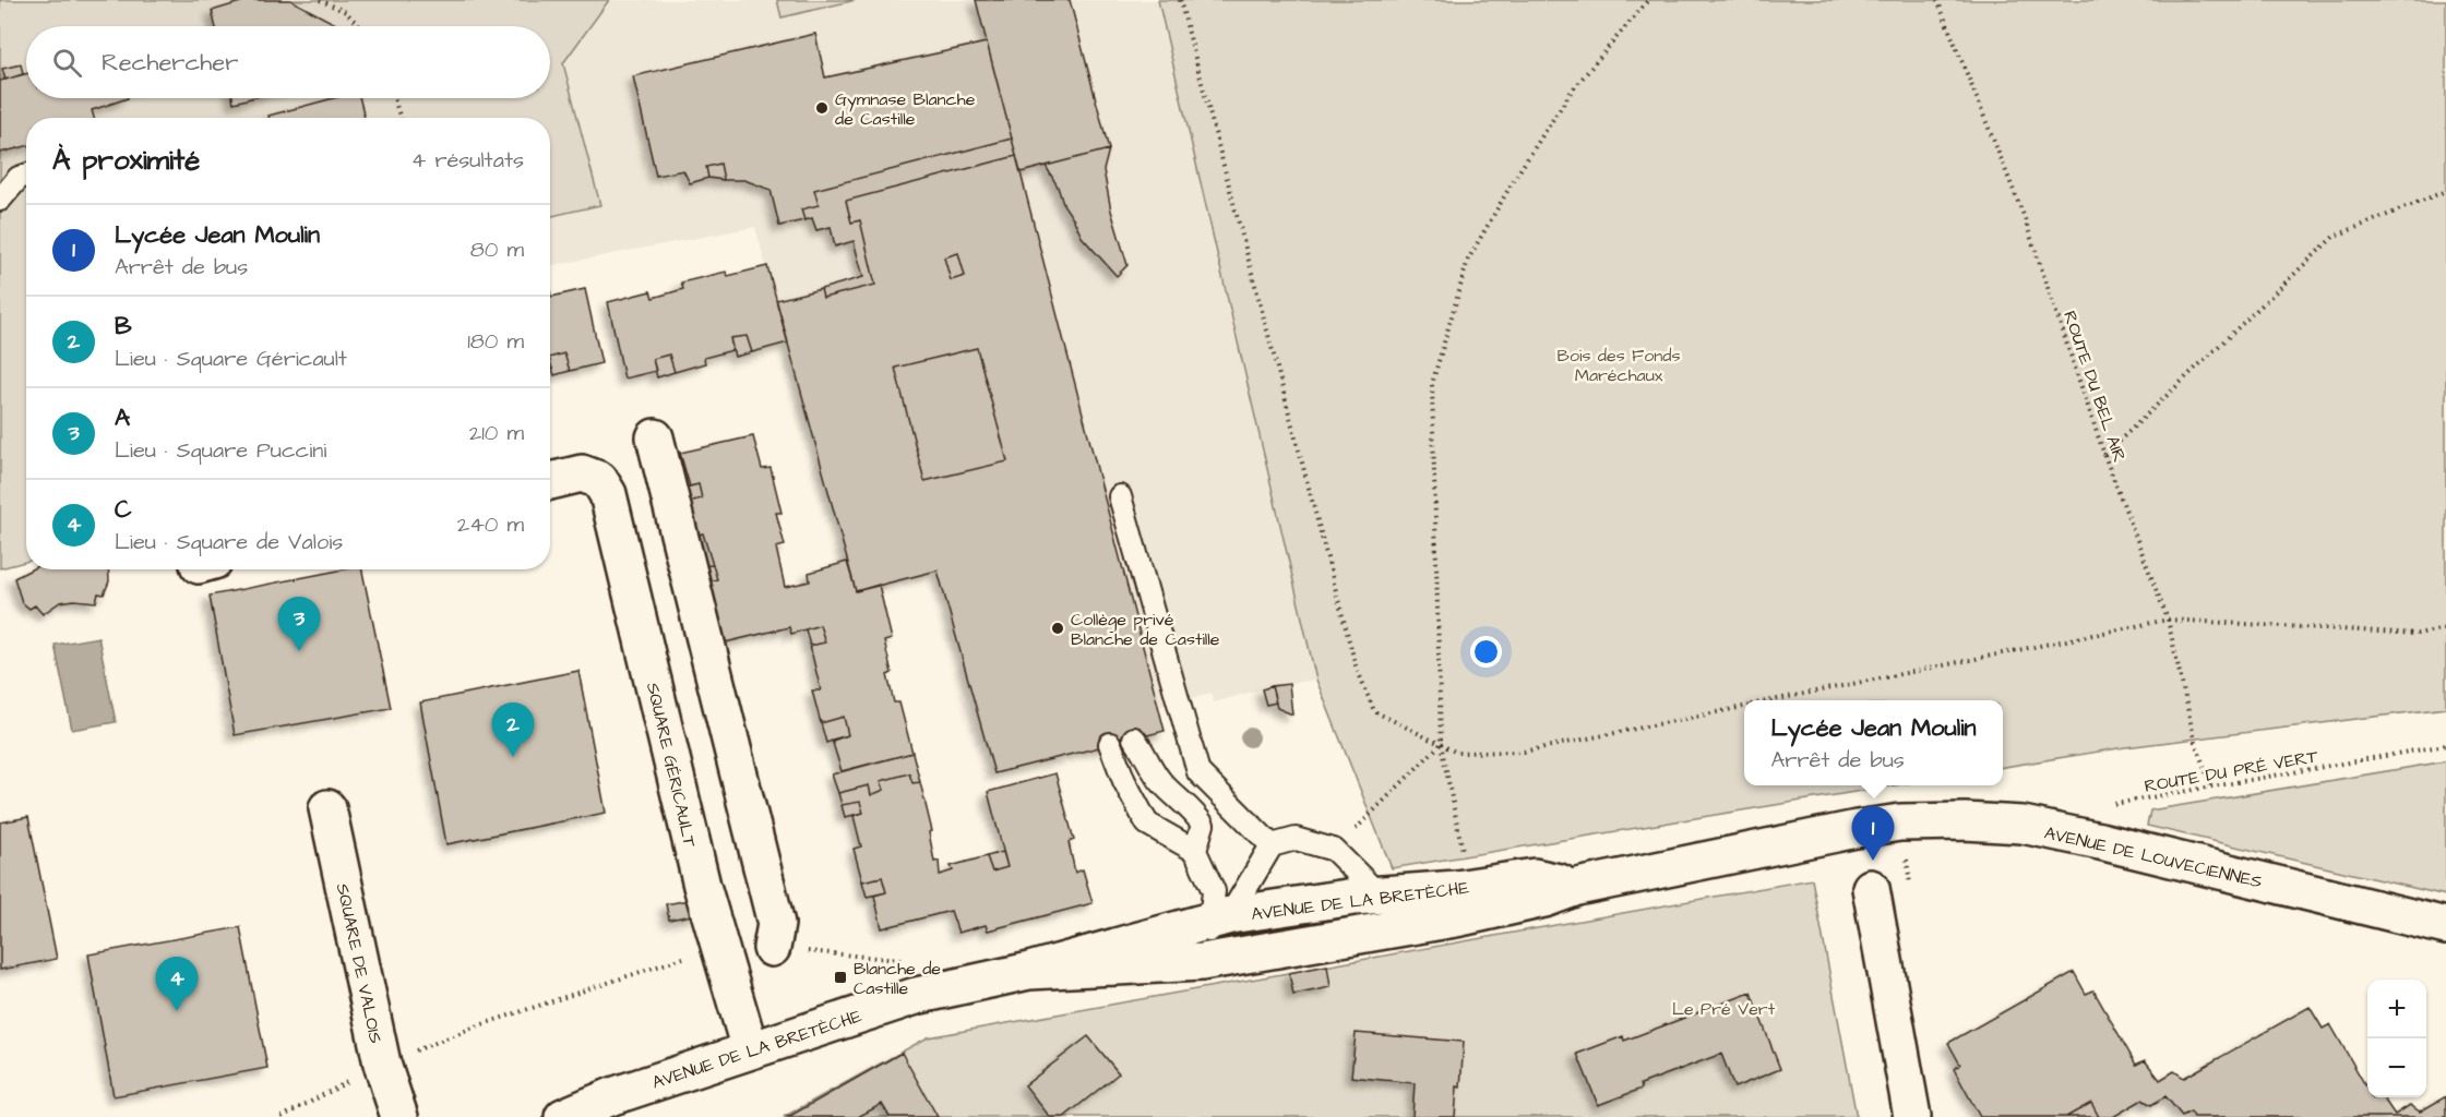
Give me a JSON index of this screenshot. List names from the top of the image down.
{
  "streets": {
    "street": [
      "SQUARE GÉRICAULT",
      "AVENUE DE LOUVECIENNES",
      "AVENUE DE LA BRETÈCHE",
      "SQUARE DE VALOIS"
    ],
    "path": ["ROUTE DU BEL AIR", "ROUTE DU PRÉ VERT"]
  },
  "crossings": [
    ["ROUTE DU BEL AIR", "ROUTE DU PRÉ VERT"],
    ["SQUARE GÉRICAULT", "AVENUE DE LA BRETÈCHE"],
    ["AVENUE DE LOUVECIENNES", "AVENUE DE LA BRETÈCHE"]
  ],
  "parks": ["Bois des Fonds Maréchaux", "Le Pré Vert"],
  "places": {
    "other": ["Gymnase Blanche de Castille", "Collège privé Blanche de Castille"],
    "transit": ["Blanche de Castille"]
  },
  "page": {
    "search": "Rechercher",
    "heading": ["À proximité", "4 résultats"],
    "list": [
      {
        "mark": "1",
        "name": "Lycée Jean Moulin",
        "note": "Arrêt de bus",
        "value": "80 m"
      },
      {
        "mark": "2",
        "name": "B",
        "note": "Lieu · Square Géricault",
        "value": "180 m"
      },
      {
        "mark": "3",
        "name": "A",
        "note": "Lieu · Square Puccini",
        "value": "210 m"
      },
      {
        "mark": "4",
        "name": "C",
        "note": "Lieu · Square de Valois",
        "value": "240 m"
      }
    ],
    "pins": [
      "3",
      "2",
      "1",
      "4"
    ],
    "popup": ["Lycée Jean Moulin", "Arrêt de bus"],
    "map_buttons": ["+", "−"]
  }
}
